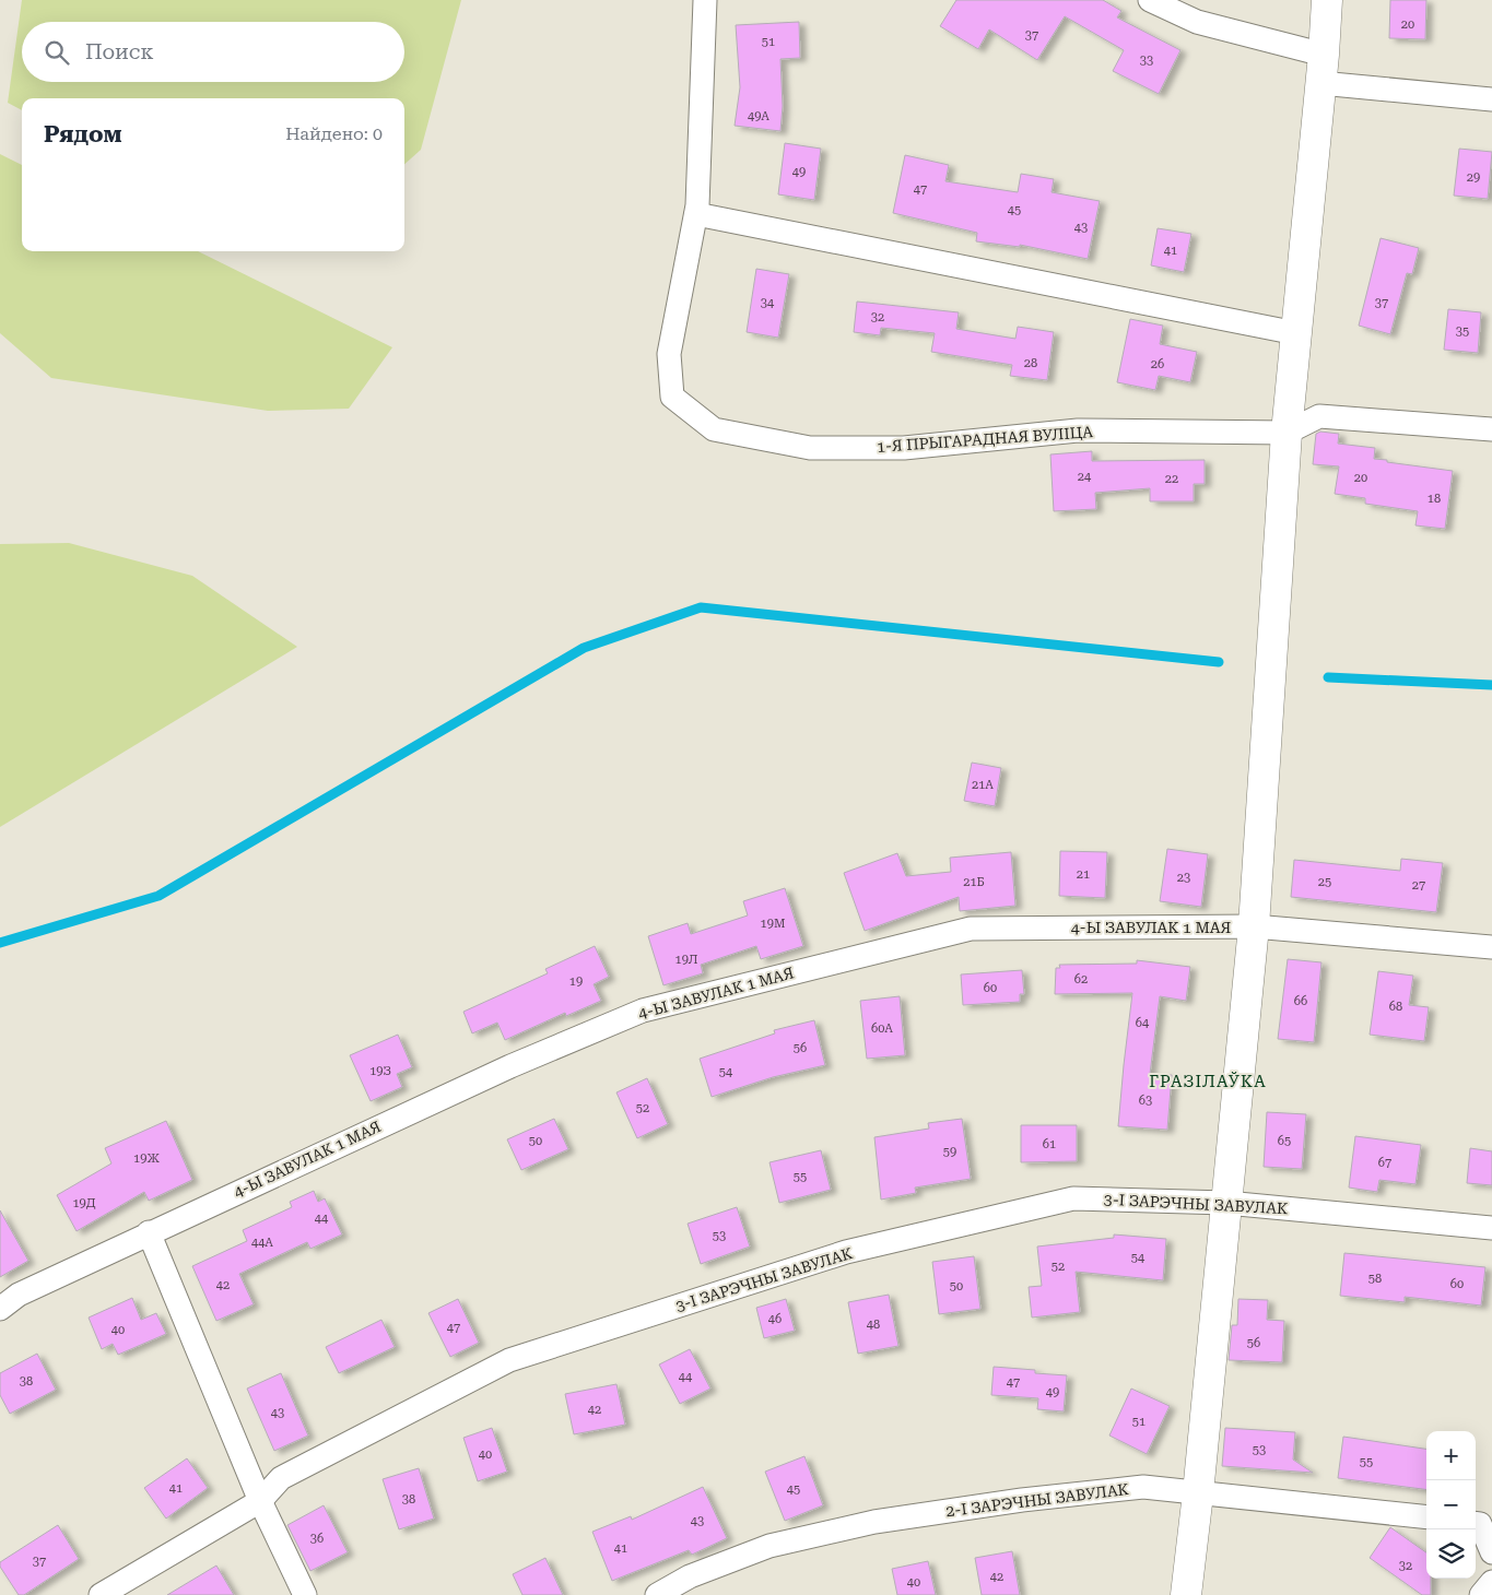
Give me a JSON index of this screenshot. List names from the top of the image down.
{
  "streets": {
    "street": [
      "1-Я ПРЫГАРАДНАЯ ВУЛІЦА",
      "4-Ы ЗАВУЛАК 1 МАЯ",
      "3-І ЗАРЭЧНЫ ЗАВУЛАК",
      "2-І ЗАРЭЧНЫ ЗАВУЛАК"
    ]
  },
  "districts": ["ГРАЗІЛАЎКА"],
  "house_numbers": [
    "20",
    "37",
    "51",
    "33",
    "49А",
    "49",
    "29",
    "47",
    "45",
    "43",
    "41",
    "34",
    "37",
    "32",
    "35",
    "28",
    "26",
    "24",
    "20",
    "22",
    "18",
    "21А",
    "21",
    "23",
    "21Б",
    "25",
    "27",
    "19М",
    "19Л",
    "62",
    "19",
    "60",
    "66",
    "68",
    "64",
    "60А",
    "56",
    "19З",
    "54",
    "63",
    "52",
    "50",
    "65",
    "61",
    "59",
    "19Ж",
    "67",
    "55",
    "19Д",
    "44",
    "53",
    "44А",
    "54",
    "52",
    "58",
    "60",
    "42",
    "50",
    "46",
    "48",
    "47",
    "40",
    "56",
    "44",
    "38",
    "47",
    "49",
    "42",
    "43",
    "51",
    "53",
    "40",
    "55",
    "41",
    "45",
    "38",
    "43",
    "36",
    "41",
    "37",
    "32",
    "42",
    "40"
  ],
  "page": {
    "search": "Поиск",
    "heading": ["Рядом", "Найдено: 0"],
    "map_buttons": ["+", "−"]
  }
}
